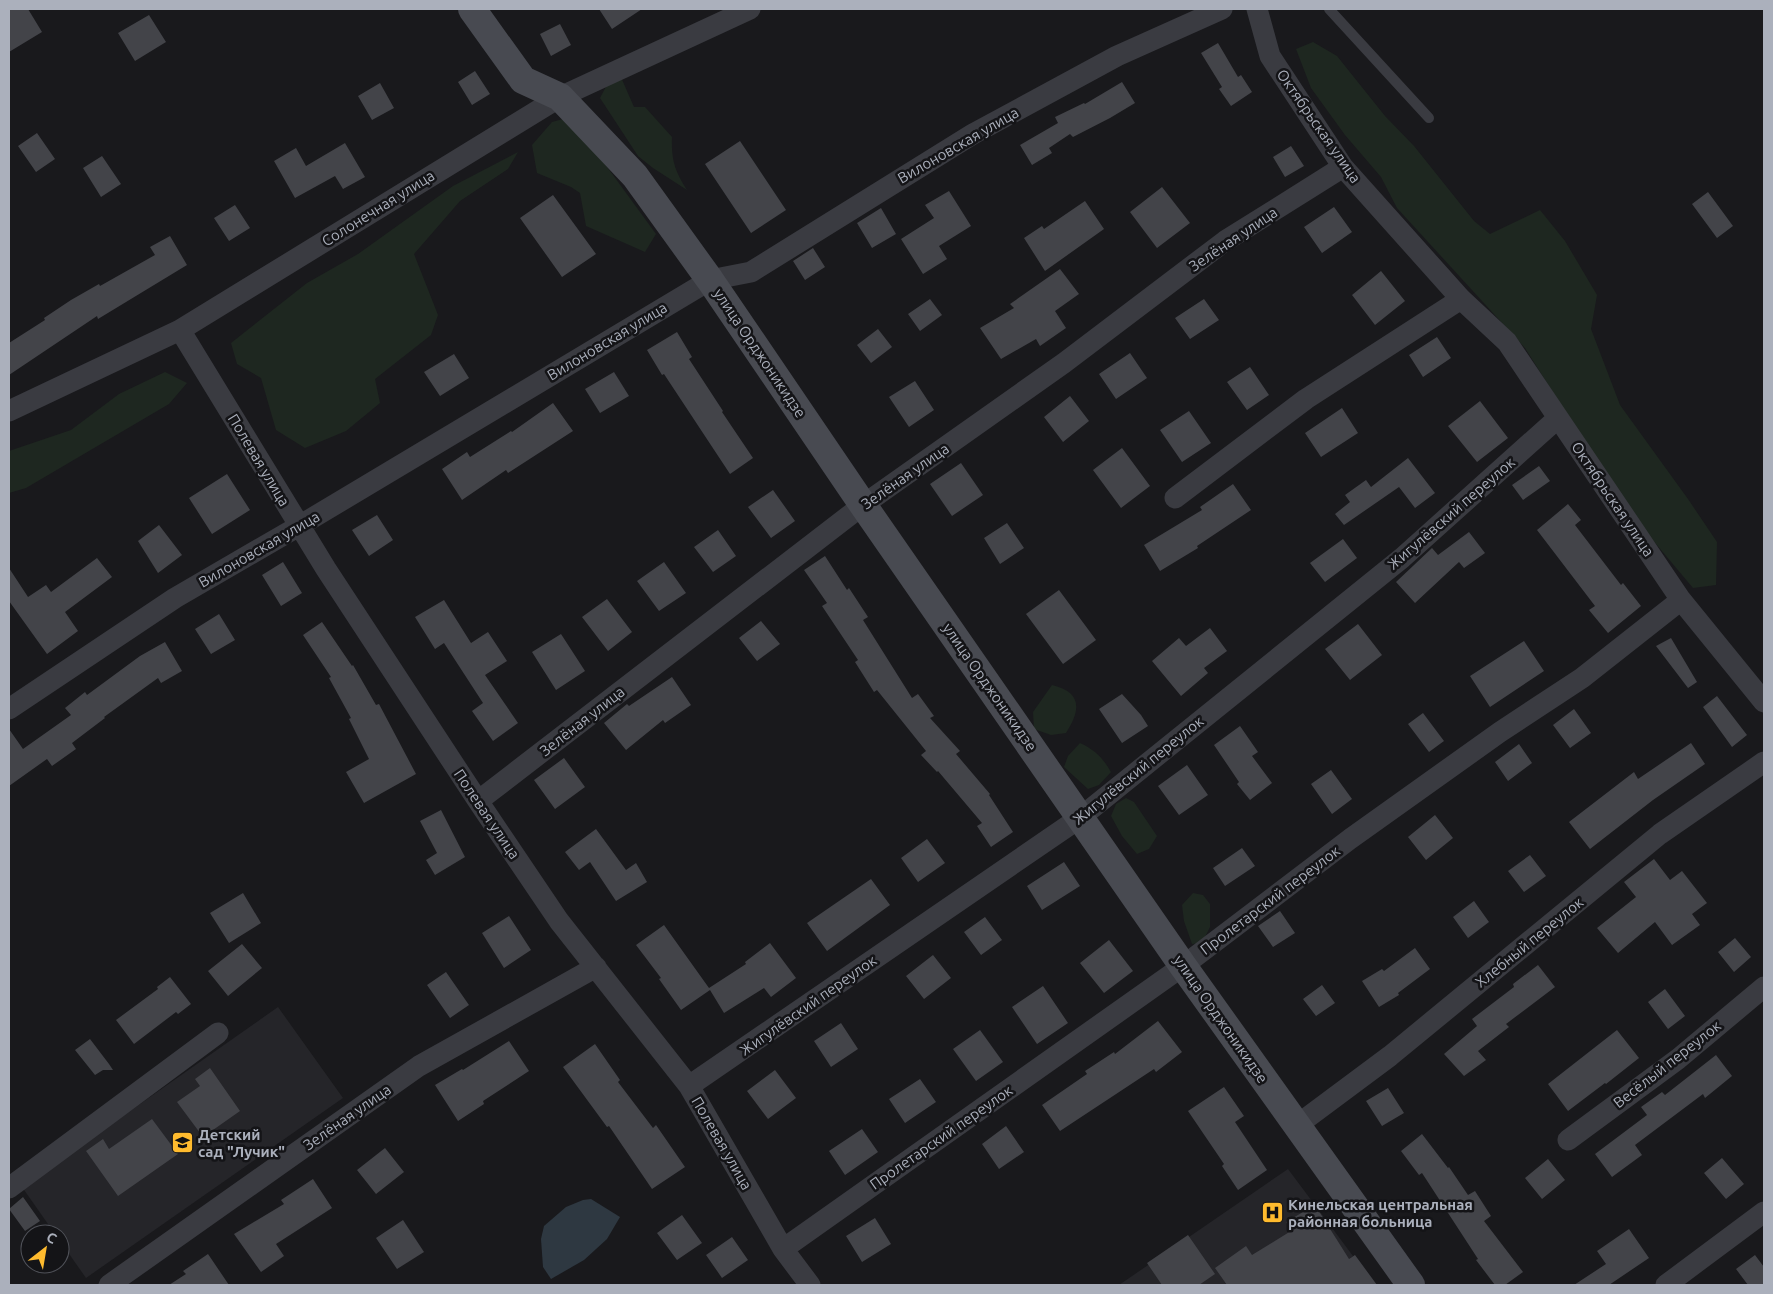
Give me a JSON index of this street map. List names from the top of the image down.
{
  "streets": {
    "street": [
      "Октябрьская улица",
      "Вилоновская улица",
      "Солонечная улица",
      "Зелёная улица",
      "улица Орджоникидзе",
      "Полевая улица",
      "Жигулёвский переулок",
      "Пролетарский переулок",
      "Хлебный переулок",
      "Весёлый переулок"
    ]
  },
  "crossings": [
    ["Октябрьская улица", "Зелёная улица"],
    ["Октябрьская улица", "Жигулёвский переулок"],
    ["Октябрьская улица", "Пролетарский переулок"],
    ["Вилоновская улица", "улица Орджоникидзе"],
    ["Вилоновская улица", "Полевая улица"],
    ["Солонечная улица", "улица Орджоникидзе"],
    ["Солонечная улица", "Полевая улица"],
    ["Зелёная улица", "улица Орджоникидзе"],
    ["Зелёная улица", "Полевая улица"],
    ["улица Орджоникидзе", "Жигулёвский переулок"],
    ["улица Орджоникидзе", "Пролетарский переулок"],
    ["улица Орджоникидзе", "Хлебный переулок"],
    ["Полевая улица", "Жигулёвский переулок"],
    ["Полевая улица", "Пролетарский переулок"]
  ],
  "places": {
    "school or university": ["Детский сад \"Лучик\""],
    "hospital": ["Кинельская центральная районная больница"]
  },
  "north": "top right"
}
